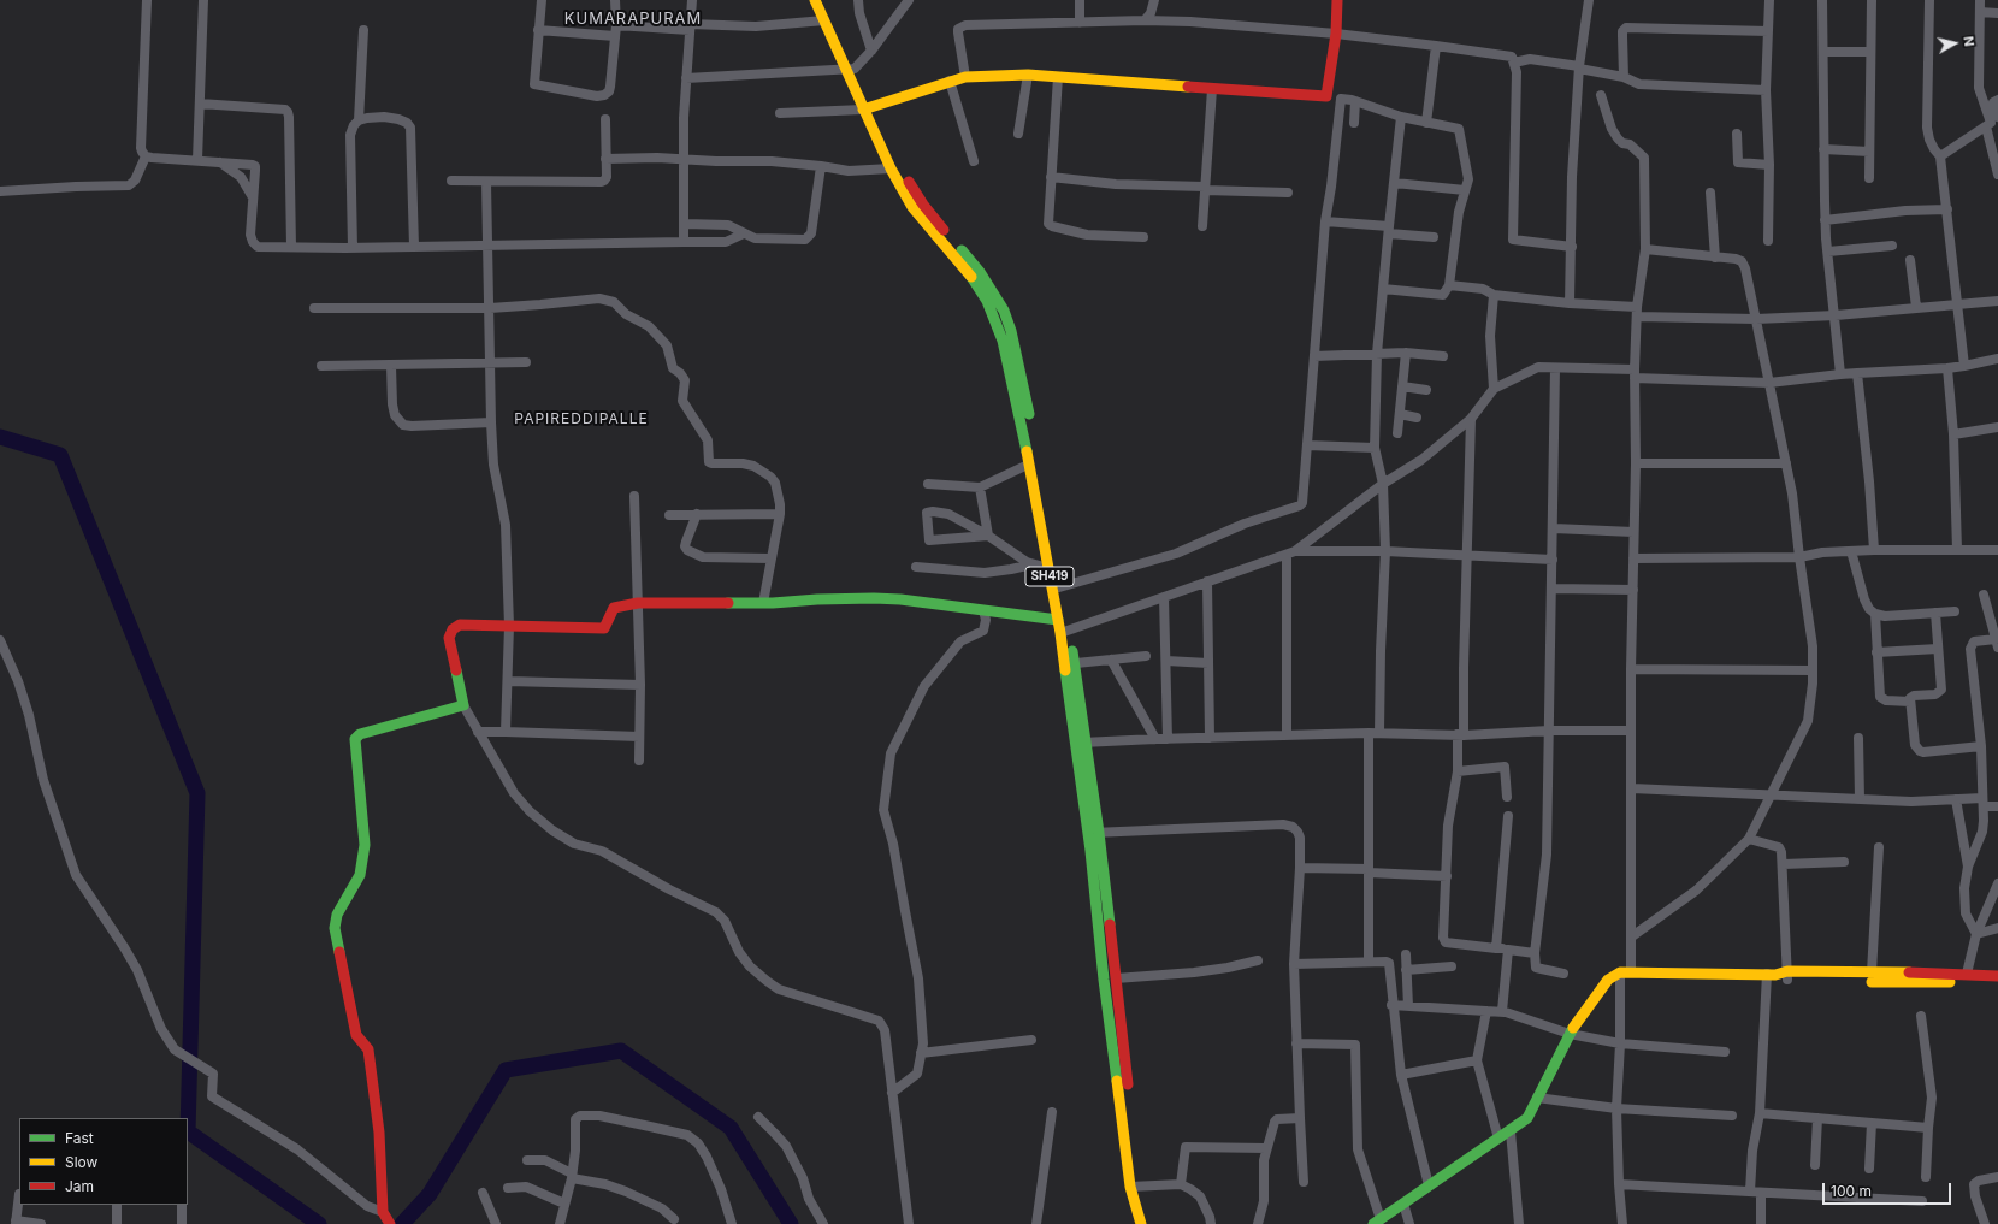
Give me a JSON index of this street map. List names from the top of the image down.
{
  "streets": {
    "main road": ["SH419"]
  },
  "districts": ["KUMARAPURAM", "PAPIREDDIPALLE"],
  "legend": ["Fast", "Slow", "Jam"],
  "scale_bar": "100 m",
  "north": "right"
}
